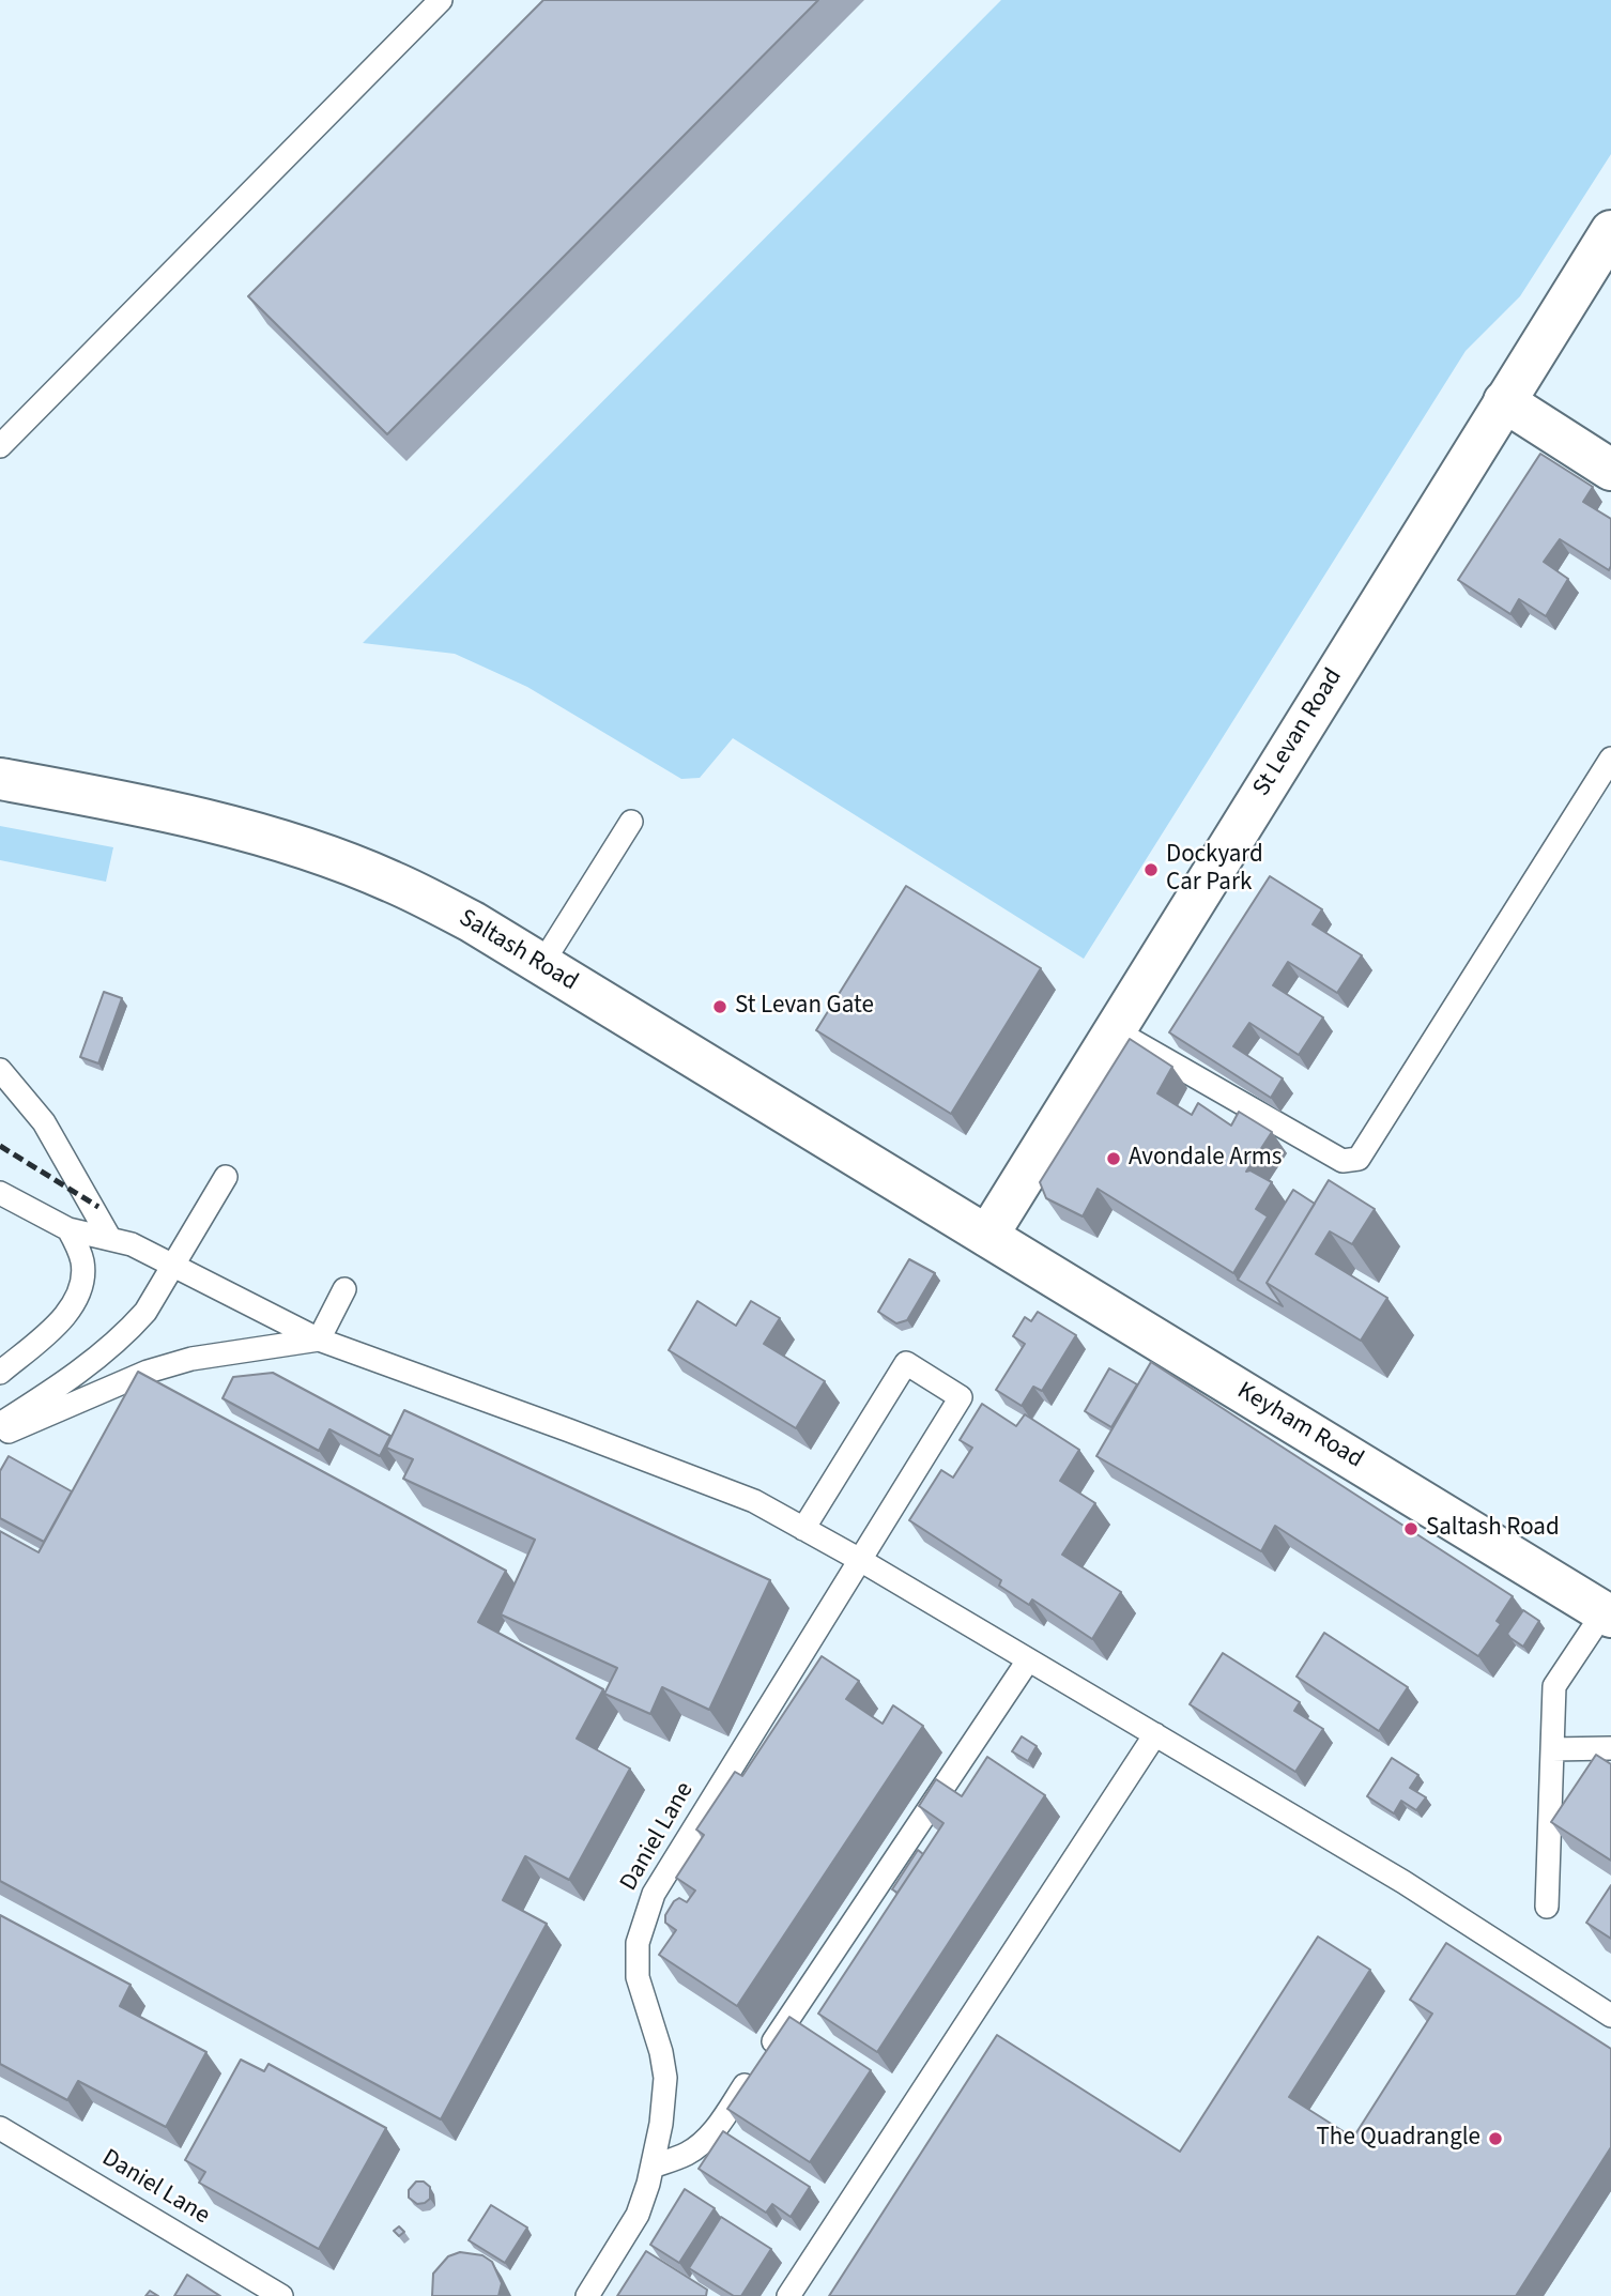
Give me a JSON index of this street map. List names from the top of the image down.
{
  "streets": {
    "main road": ["St Levan Road", "Saltash Road", "Keyham Road"],
    "lane": ["Daniel Lane"]
  },
  "crossings": [
    ["St Levan Road", "Saltash Road"],
    ["St Levan Road", "Keyham Road"],
    ["Saltash Road", "Keyham Road"]
  ],
  "places": [
    "Dockyard Car Park",
    "St Levan Gate",
    "Avondale Arms",
    "Saltash Road",
    "The Quadrangle"
  ]
}
